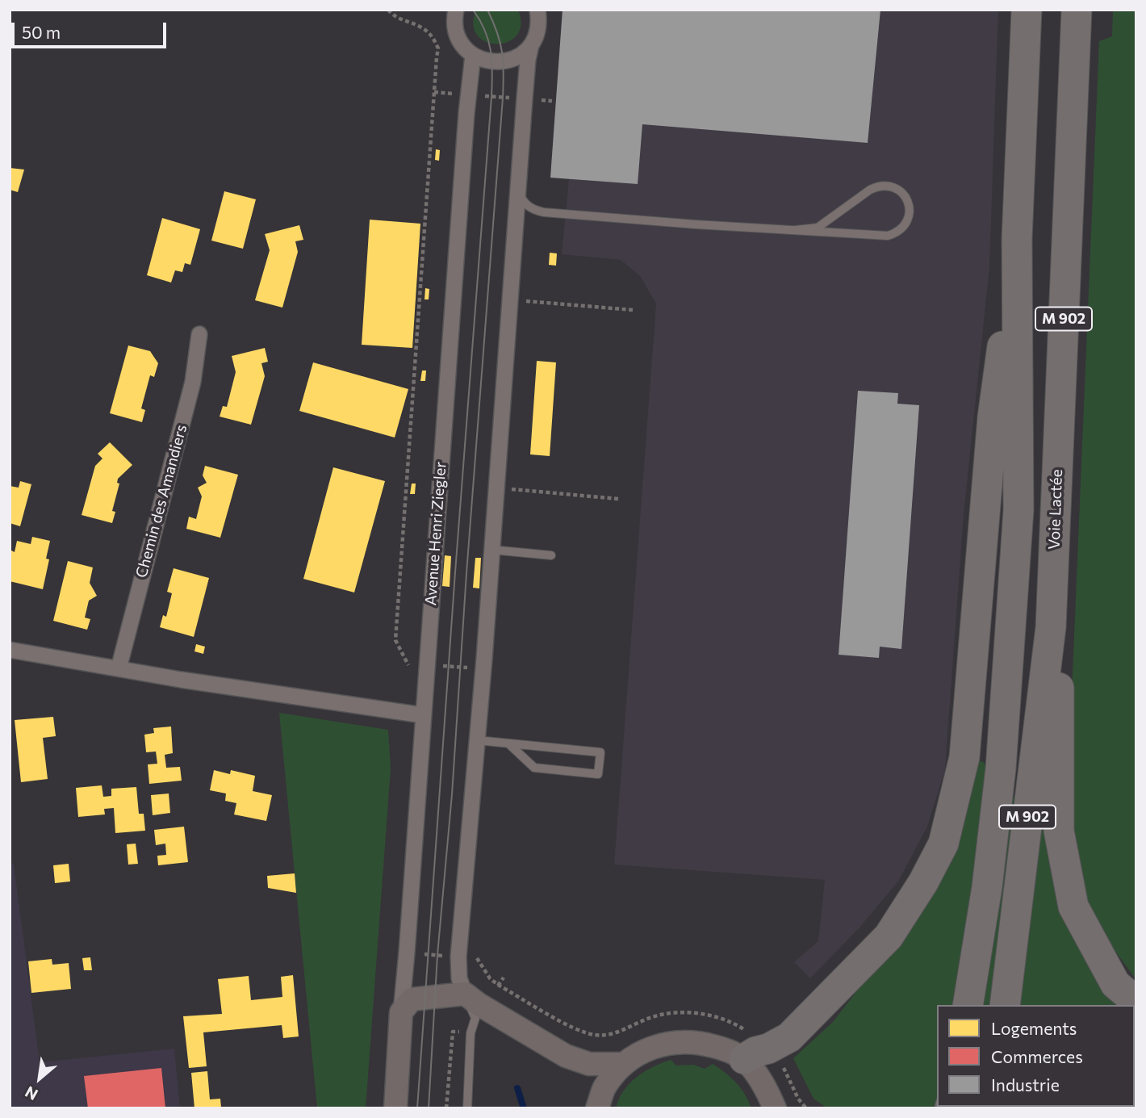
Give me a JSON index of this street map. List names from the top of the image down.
{
  "streets": {
    "highway": ["M 902", "Voie Lactée"],
    "street": ["Chemin des Amandiers", "Avenue Henri Ziegler"]
  },
  "legend": ["Logements", "Commerces", "Industrie"],
  "scale_bar": "50 m",
  "north": "bottom left"
}
